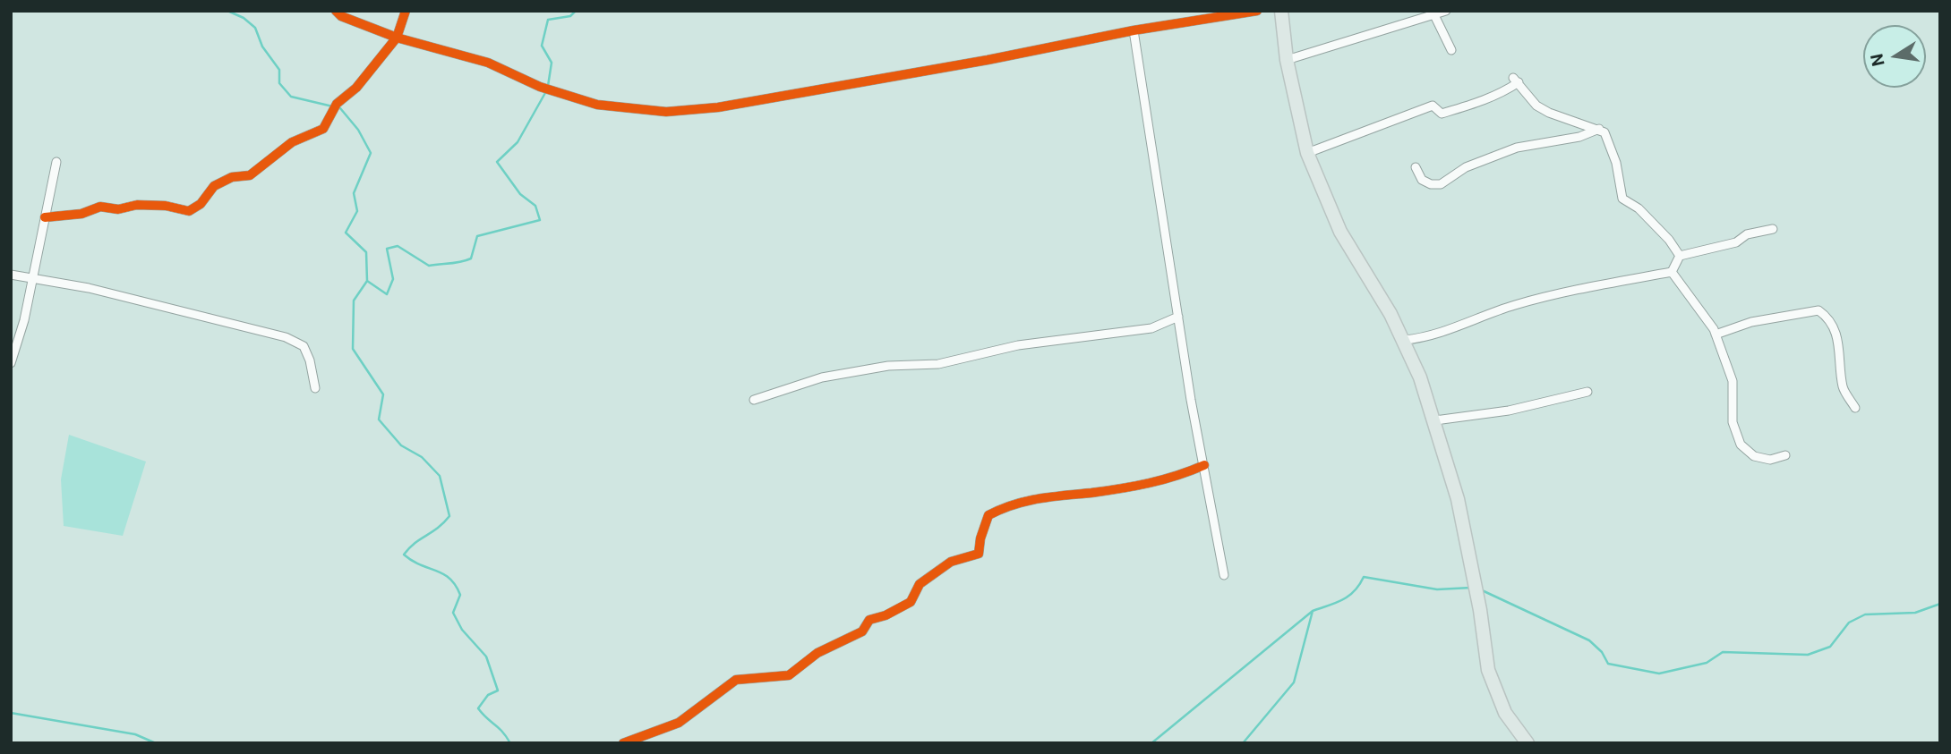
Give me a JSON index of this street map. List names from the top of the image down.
{
  "north": "left"
}
